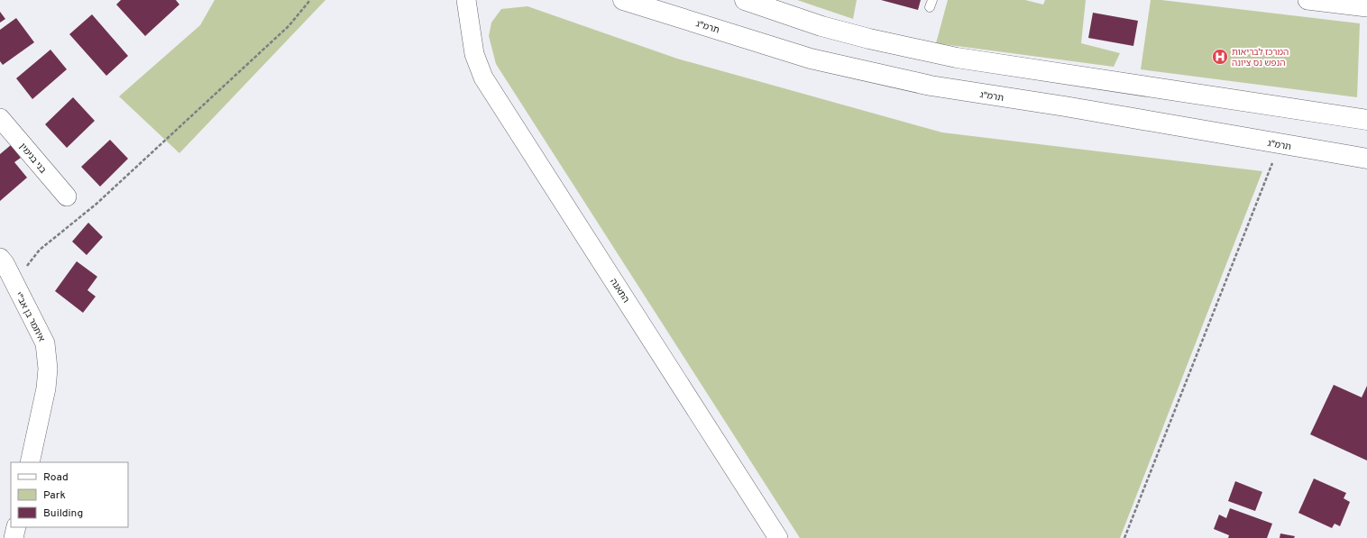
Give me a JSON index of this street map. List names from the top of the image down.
{
  "streets": {
    "street": [
      "תרמ\"ג",
      "בני בנימין",
      "התאנה",
      "איתמר בן אב\"י"
    ]
  },
  "places": {
    "hospital": ["המרכז לבריאות הנפש נס ציונה"]
  },
  "legend": ["Road", "Park", "Building"]
}
